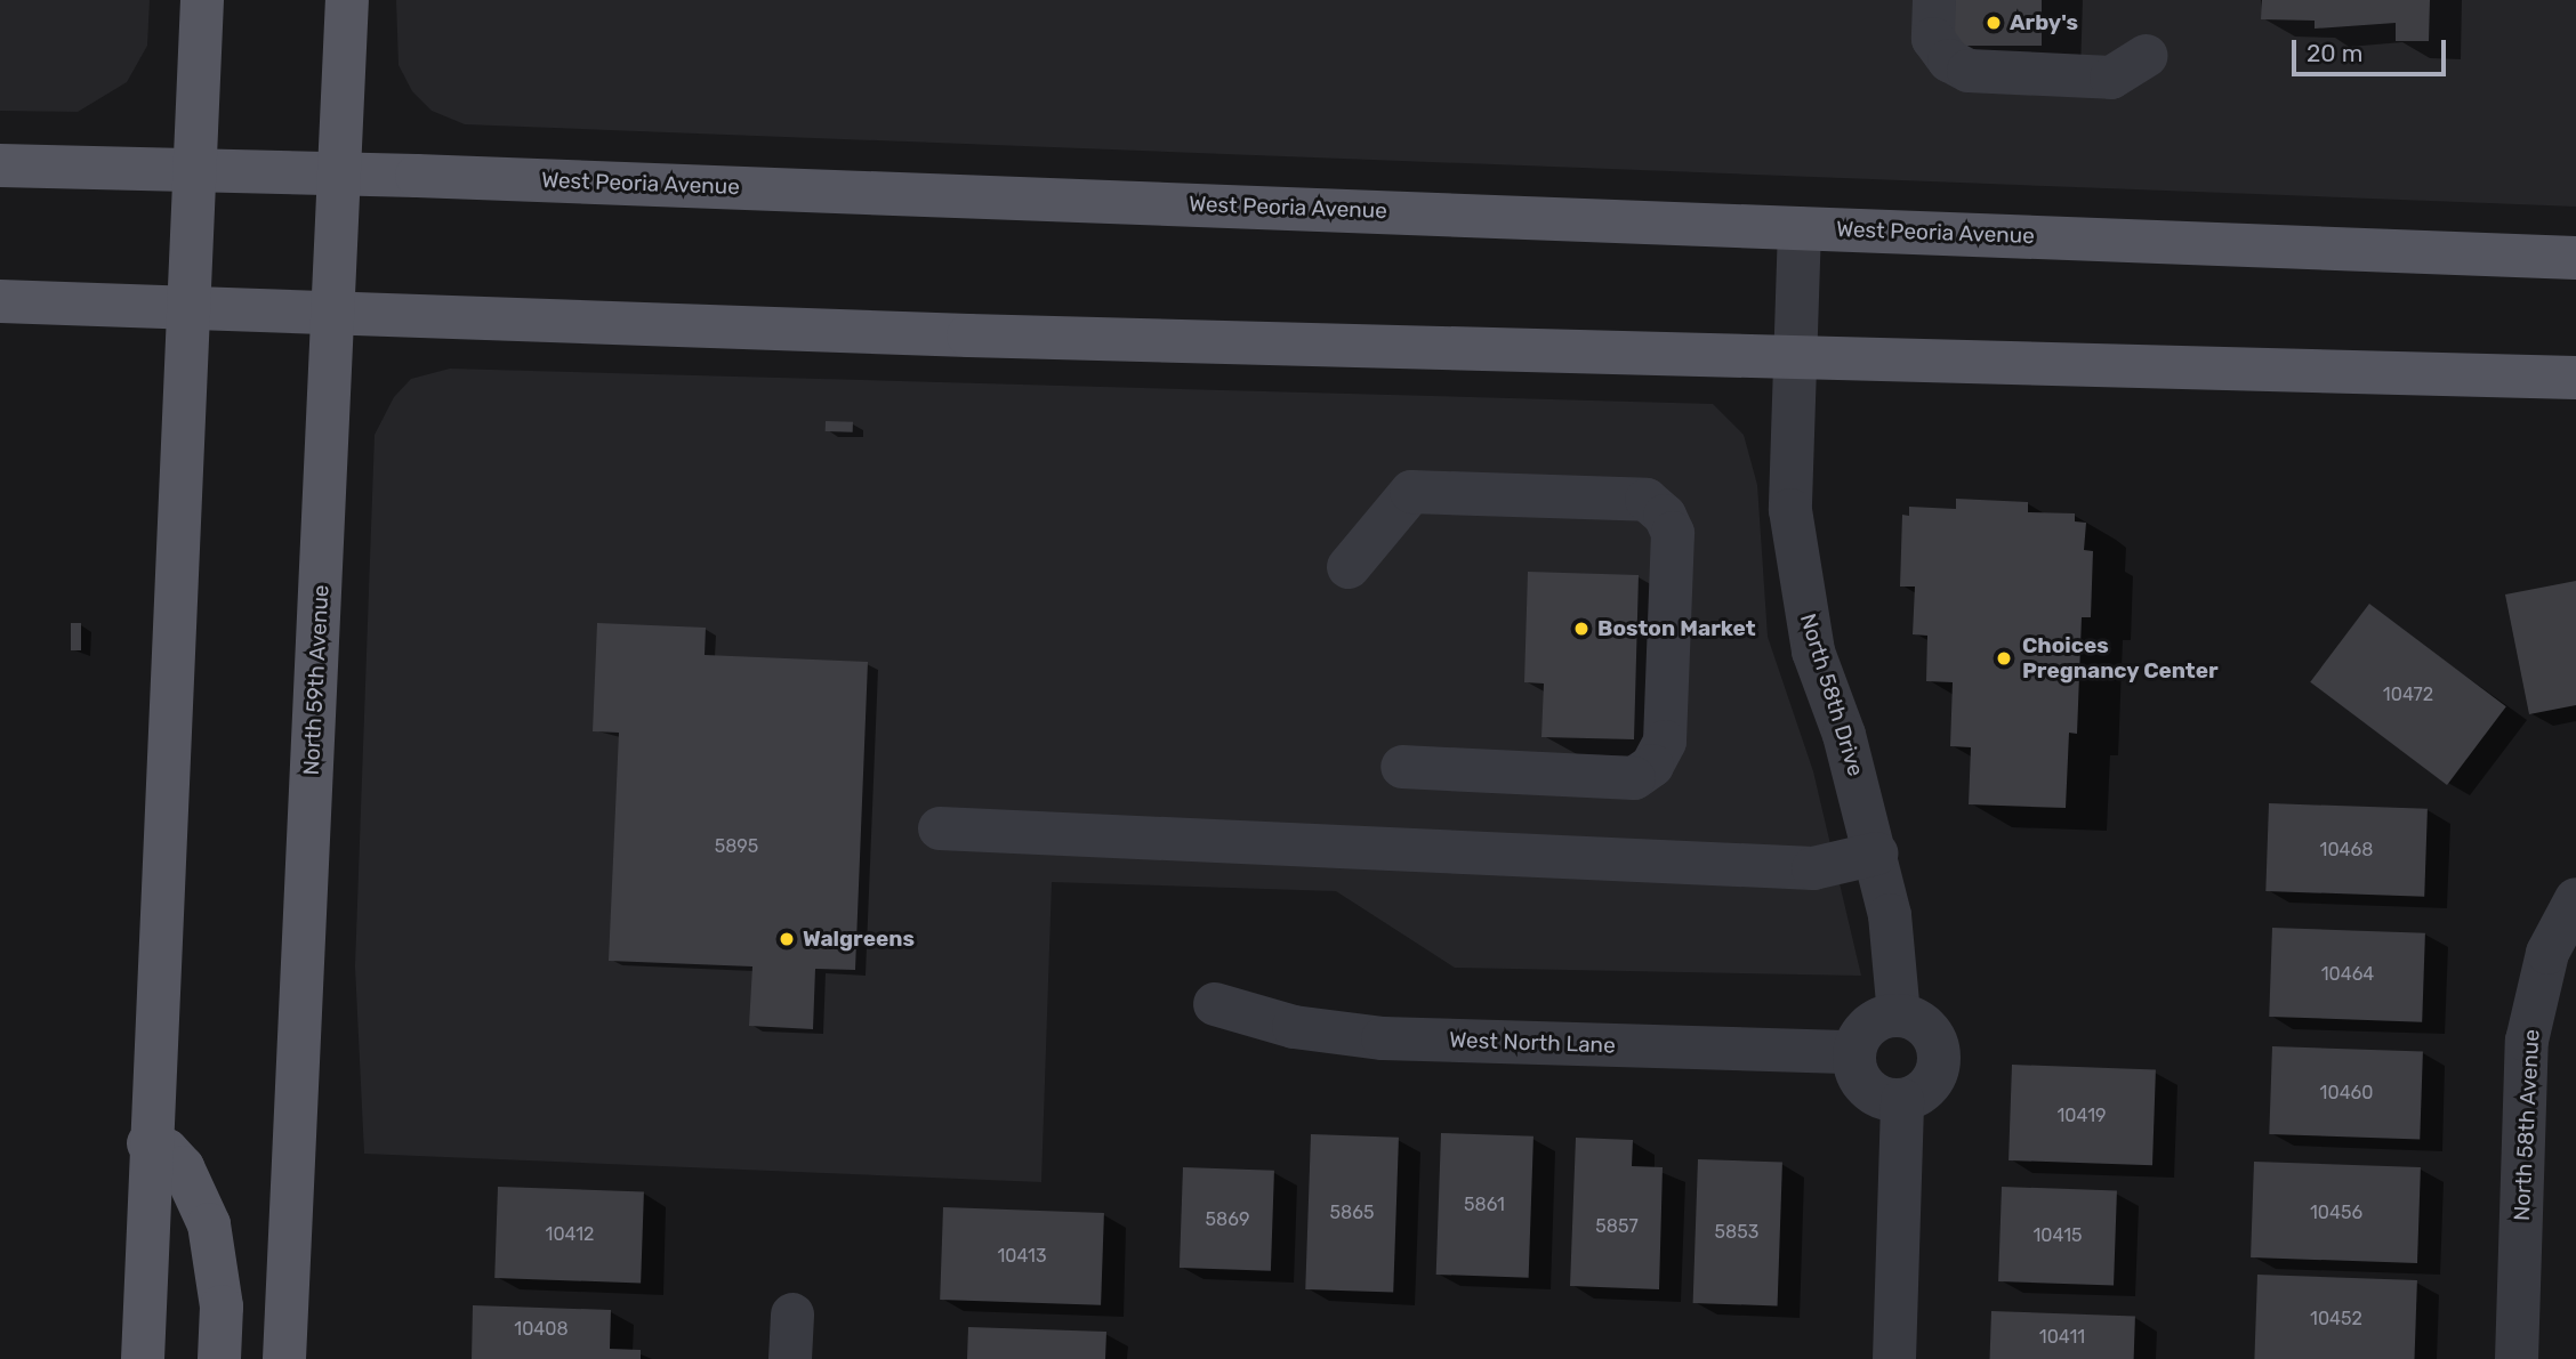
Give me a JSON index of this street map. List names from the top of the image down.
{
  "streets": {
    "main road": ["West Peoria Avenue", "North 59th Avenue"],
    "street": ["North 58th Drive", "West North Lane", "North 58th Avenue"]
  },
  "crossings": [
    ["West Peoria Avenue", "North 59th Avenue"],
    ["West Peoria Avenue", "North 58th Drive"],
    ["North 58th Drive", "West North Lane"]
  ],
  "places": [
    "Arby's",
    "Boston Market",
    "Choices Pregnancy Center",
    "Walgreens"
  ],
  "house_numbers": [
    "10472",
    "5895",
    "10468",
    "10464",
    "10460",
    "10419",
    "5861",
    "5865",
    "10456",
    "5869",
    "5857",
    "5853",
    "10412",
    "10415",
    "10413",
    "10452",
    "10408",
    "10411"
  ],
  "scale_bar": "20 m"
}
